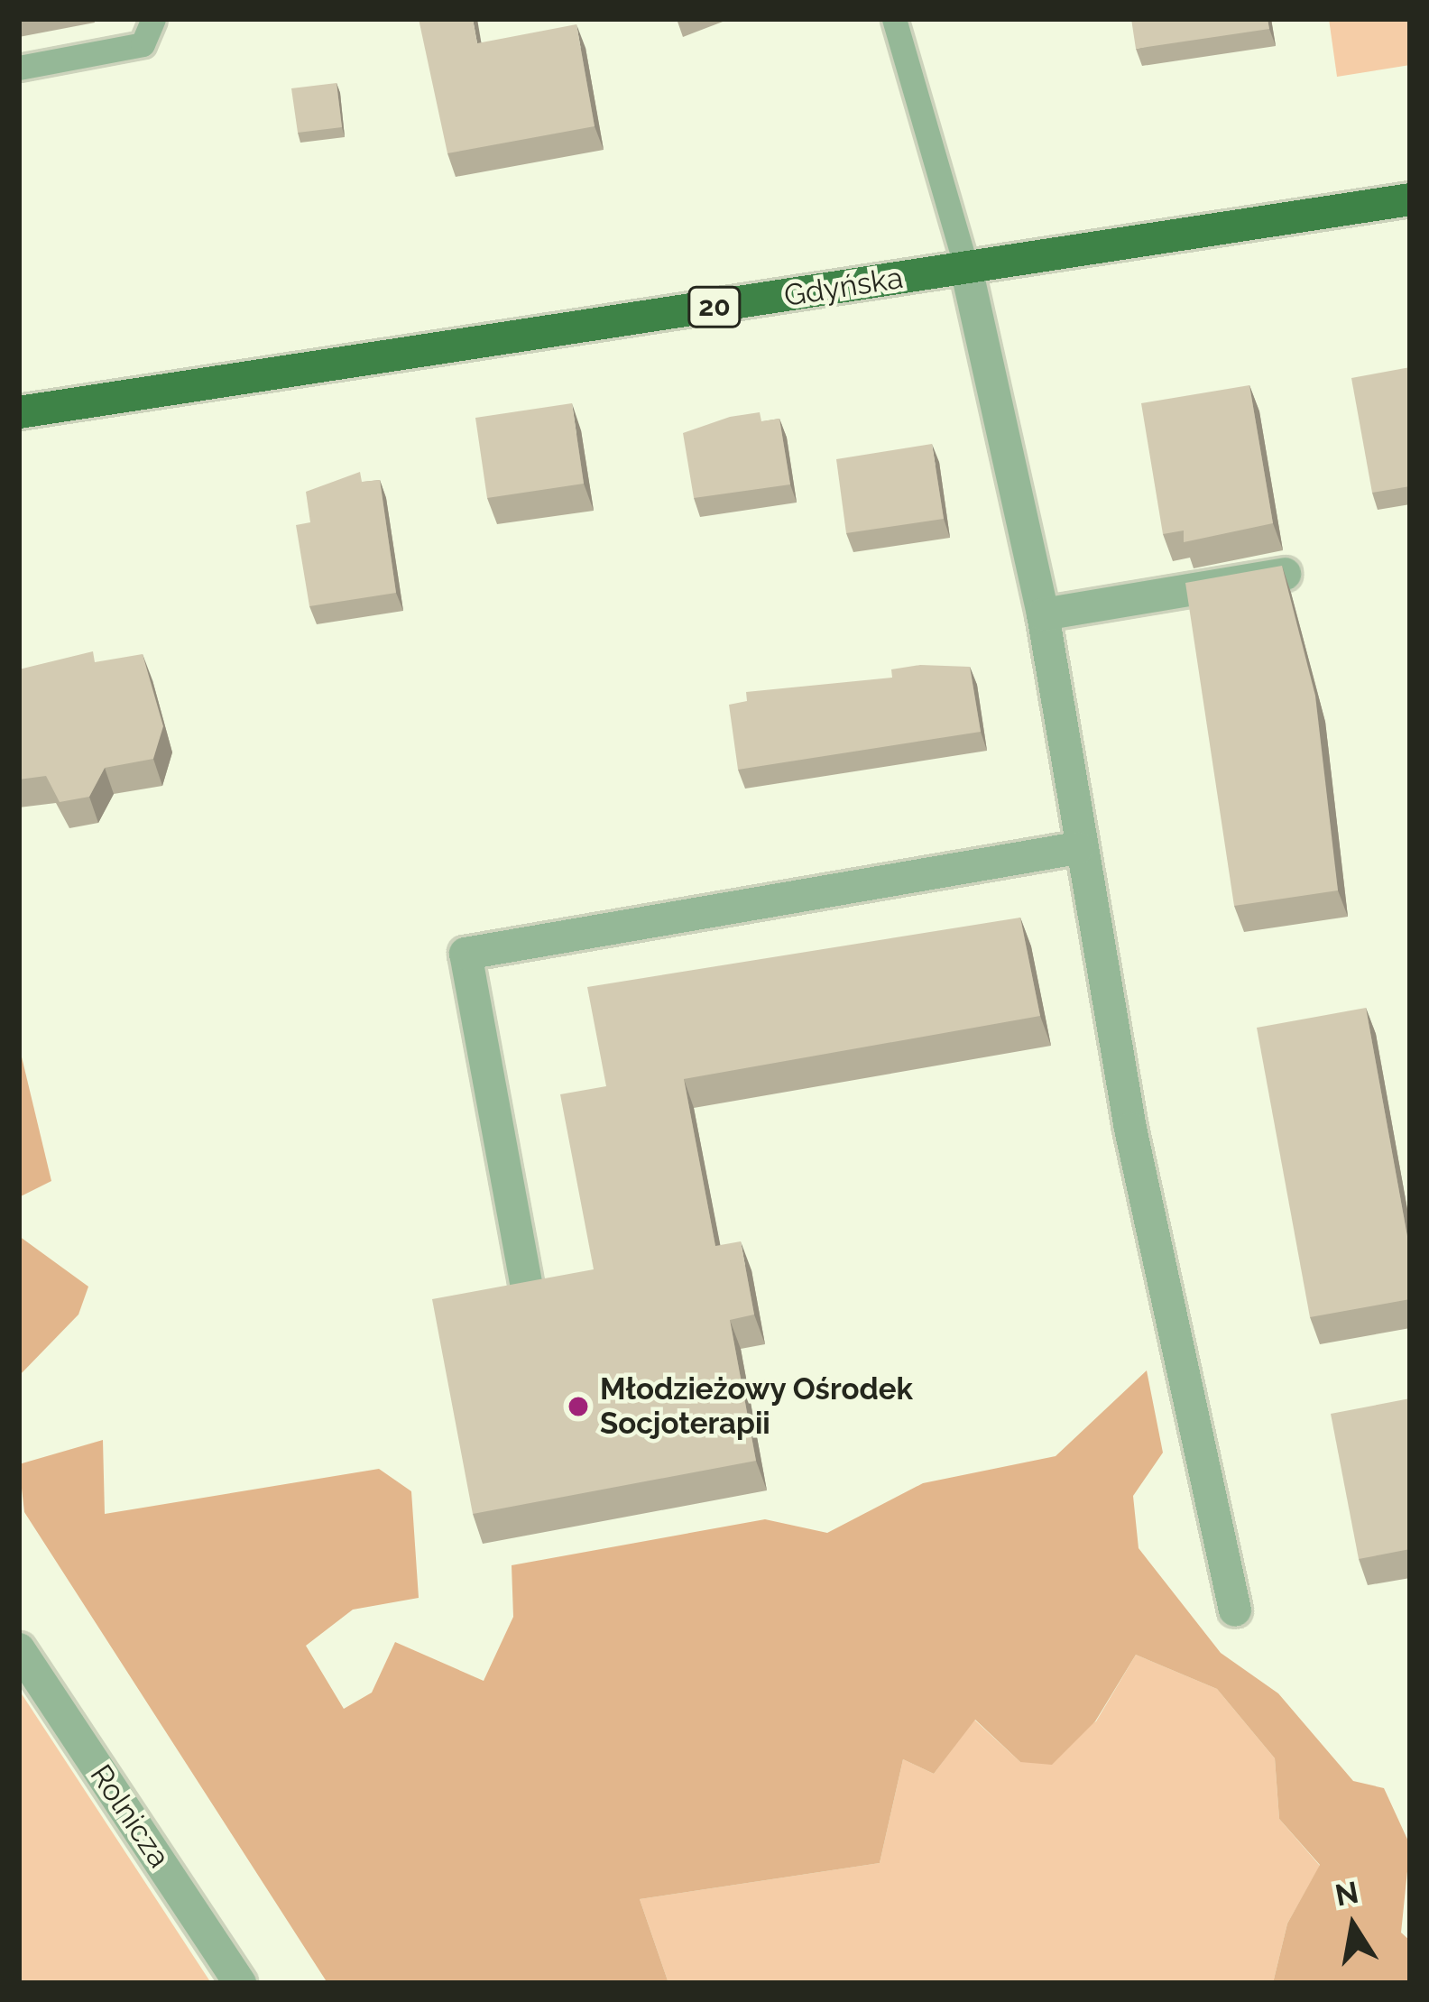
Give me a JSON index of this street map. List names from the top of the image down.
{
  "streets": {
    "main road": ["Gdyńska", "20"],
    "street": ["Rolnicza"]
  },
  "places": ["Młodzieżowy Ośrodek Socjoterapii"],
  "north": "top"
}
